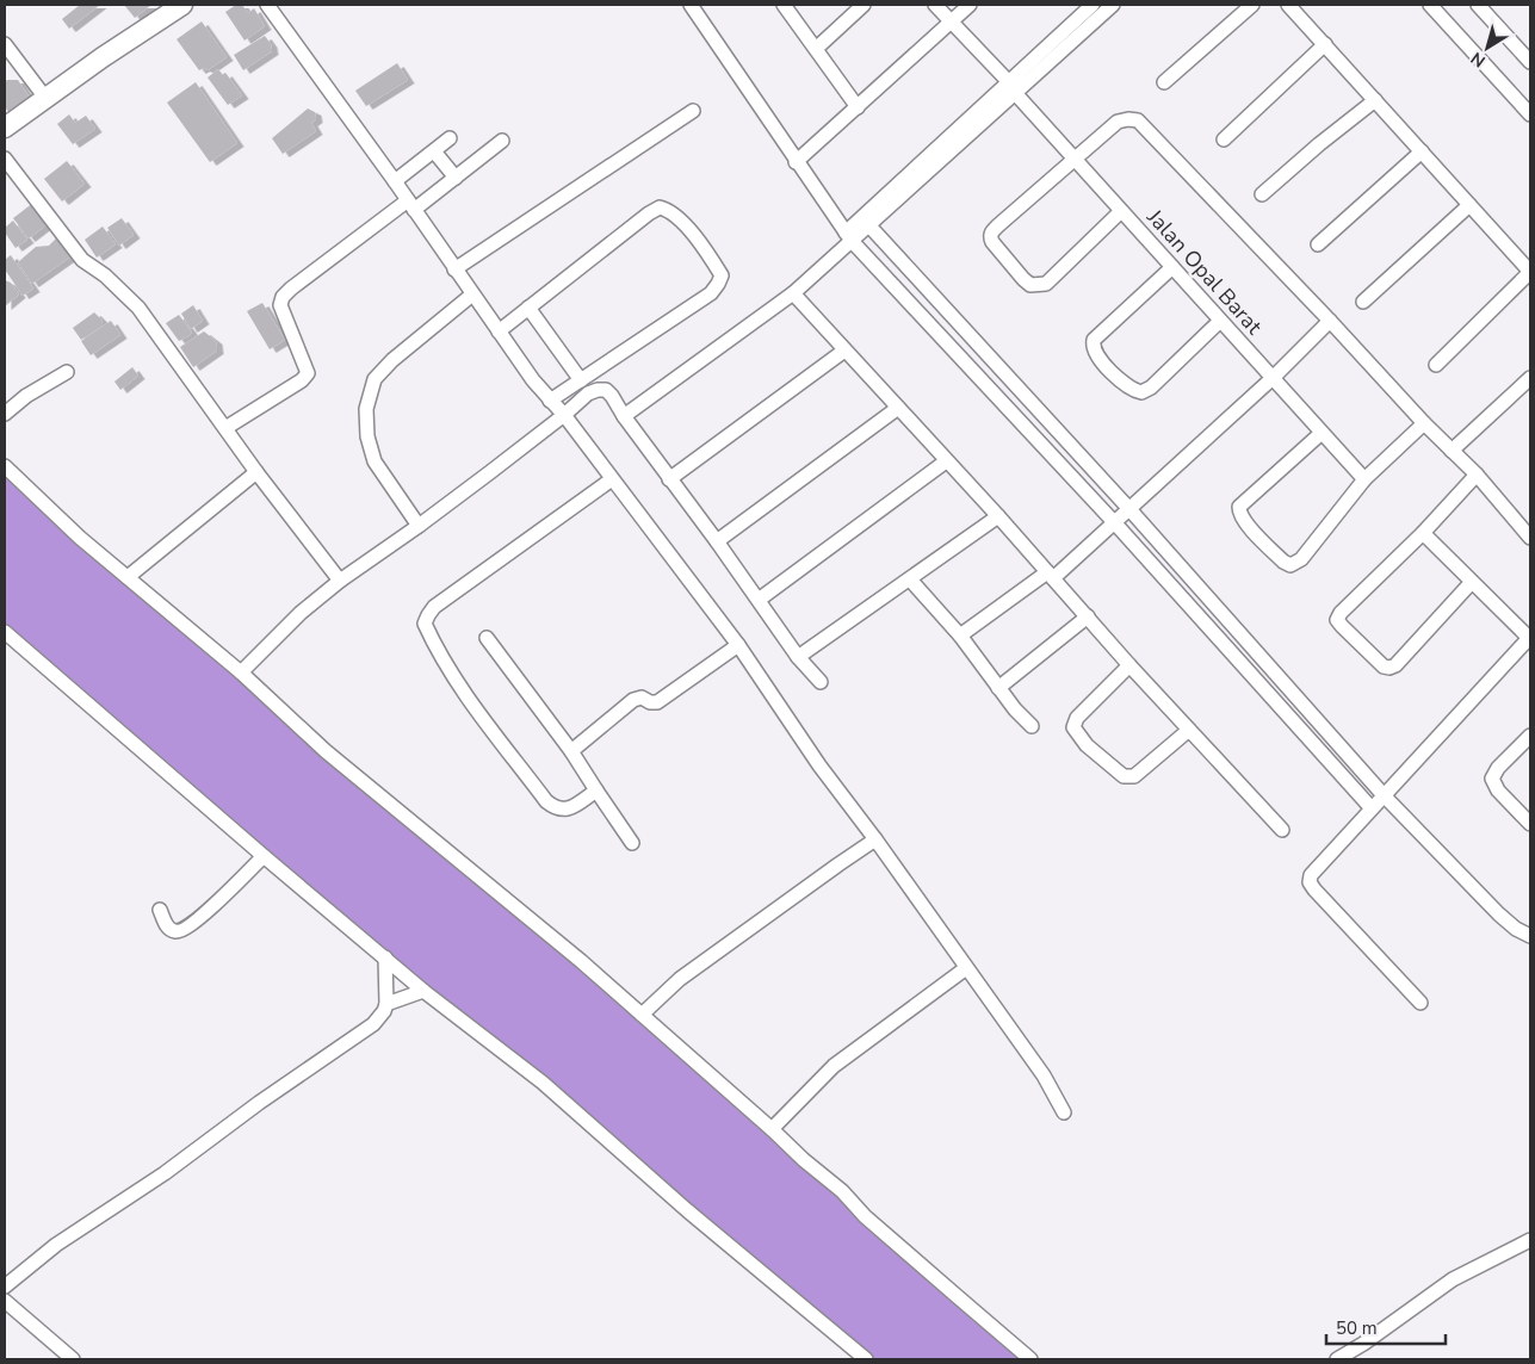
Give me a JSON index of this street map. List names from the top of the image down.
{
  "streets": {
    "street": ["Jalan Opal Barat"]
  },
  "scale_bar": "50 m",
  "north": "bottom left"
}
